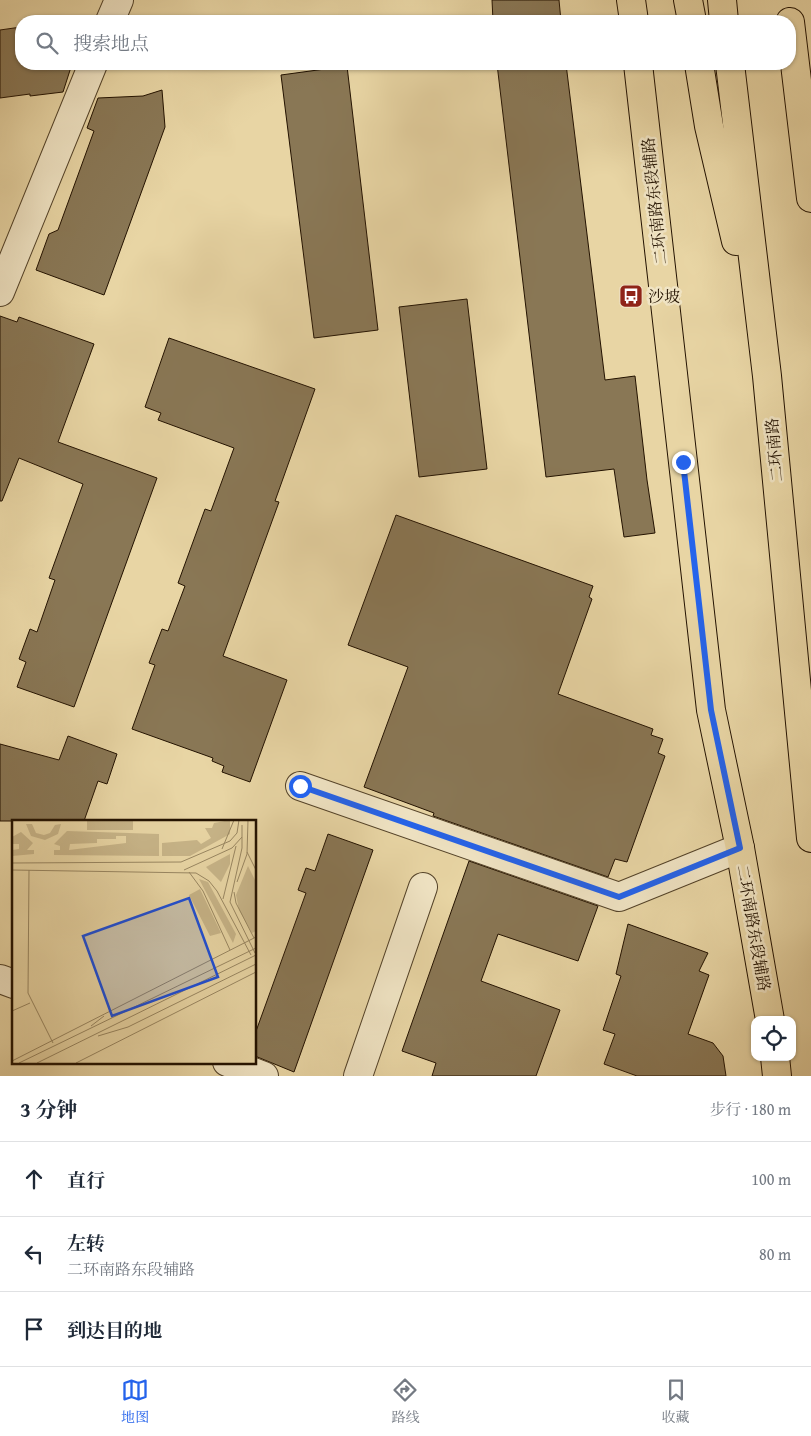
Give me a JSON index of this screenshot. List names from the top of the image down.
{
  "streets": {
    "main road": ["二环南路东段辅路", "二环南路"]
  },
  "places": {
    "bus stop": ["沙坡"]
  },
  "page": {
    "search": "搜索地点",
    "heading": ["3 分钟", "步行 · 180 m"],
    "list": [
      ["直行", "100 m"],
      ["左转", "二环南路东段辅路", "80 m"],
      "到达目的地"
    ],
    "nav": ["地图", "路线", "收藏"]
  }
}
